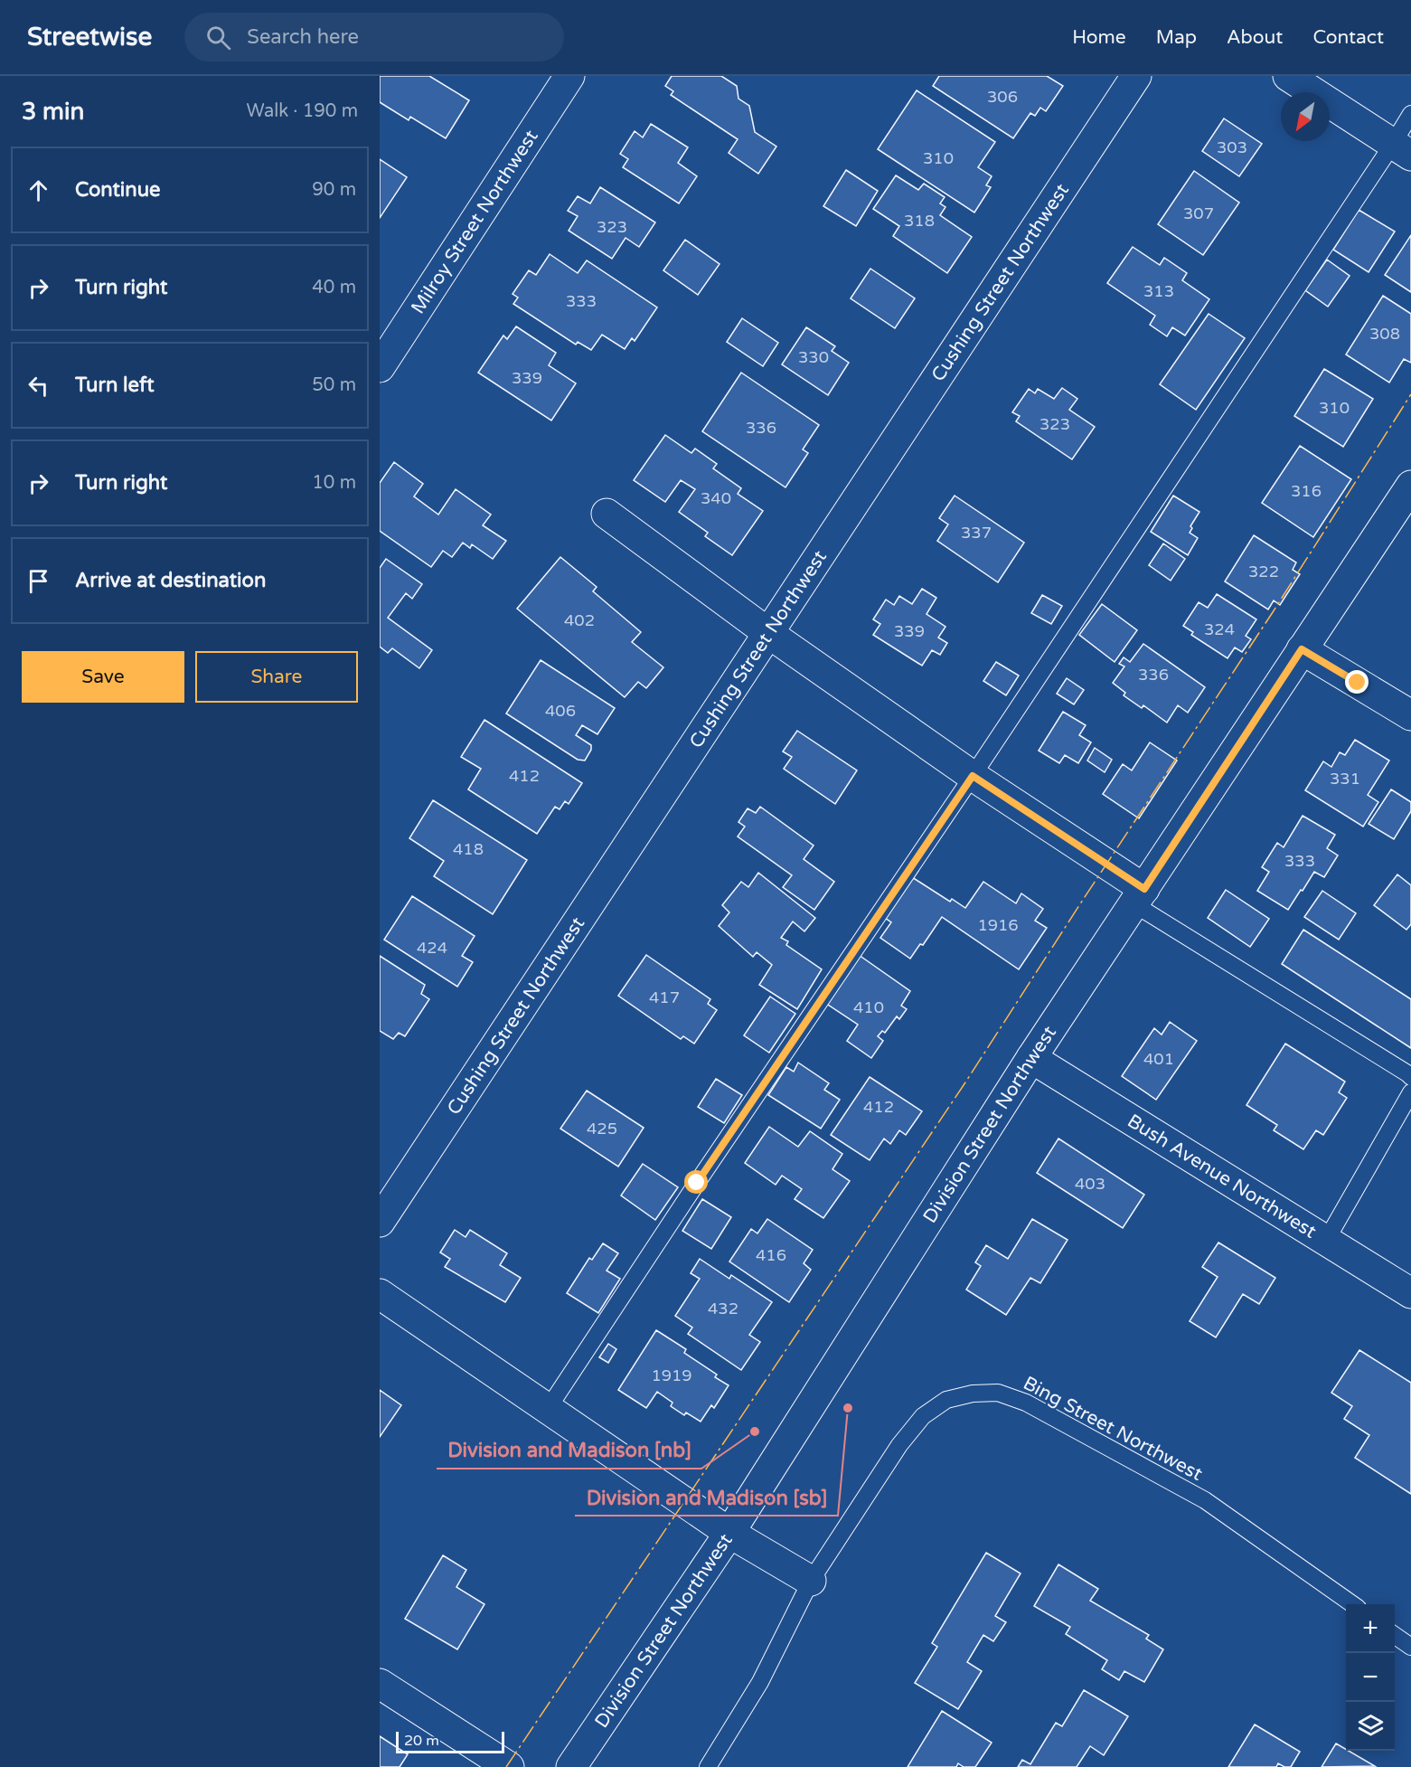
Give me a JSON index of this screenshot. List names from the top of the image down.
{
  "streets": {
    "street": [
      "Milroy Street Northwest",
      "Cushing Street Northwest",
      "Division Street Northwest",
      "Bush Avenue Northwest"
    ],
    "lane": ["Bing Street Northwest"]
  },
  "crossings": [
    ["Division Street Northwest", "Bush Avenue Northwest"]
  ],
  "places": ["Division and Madison [sb]", "Division and Madison [nb]"],
  "house_numbers": [
    "306",
    "303",
    "310",
    "307",
    "318",
    "323",
    "313",
    "333",
    "308",
    "330",
    "339",
    "310",
    "323",
    "336",
    "316",
    "340",
    "337",
    "322",
    "402",
    "324",
    "339",
    "336",
    "406",
    "412",
    "331",
    "418",
    "333",
    "1916",
    "424",
    "417",
    "410",
    "401",
    "412",
    "425",
    "403",
    "416",
    "432",
    "1919"
  ],
  "scale_bar": "20 m",
  "north": "bottom left",
  "page": {
    "header": "Streetwise",
    "search": "Search here",
    "nav": [
      "Home",
      "Map",
      "About",
      "Contact"
    ],
    "heading": ["3 min", "Walk · 190 m"],
    "list": [
      ["Continue", "90 m"],
      ["Turn right", "40 m"],
      ["Turn left", "50 m"],
      ["Turn right", "10 m"],
      "Arrive at destination"
    ],
    "buttons": ["Save", "Share"],
    "map_buttons": ["+", "−"],
    "scale": "20 m"
  }
}
